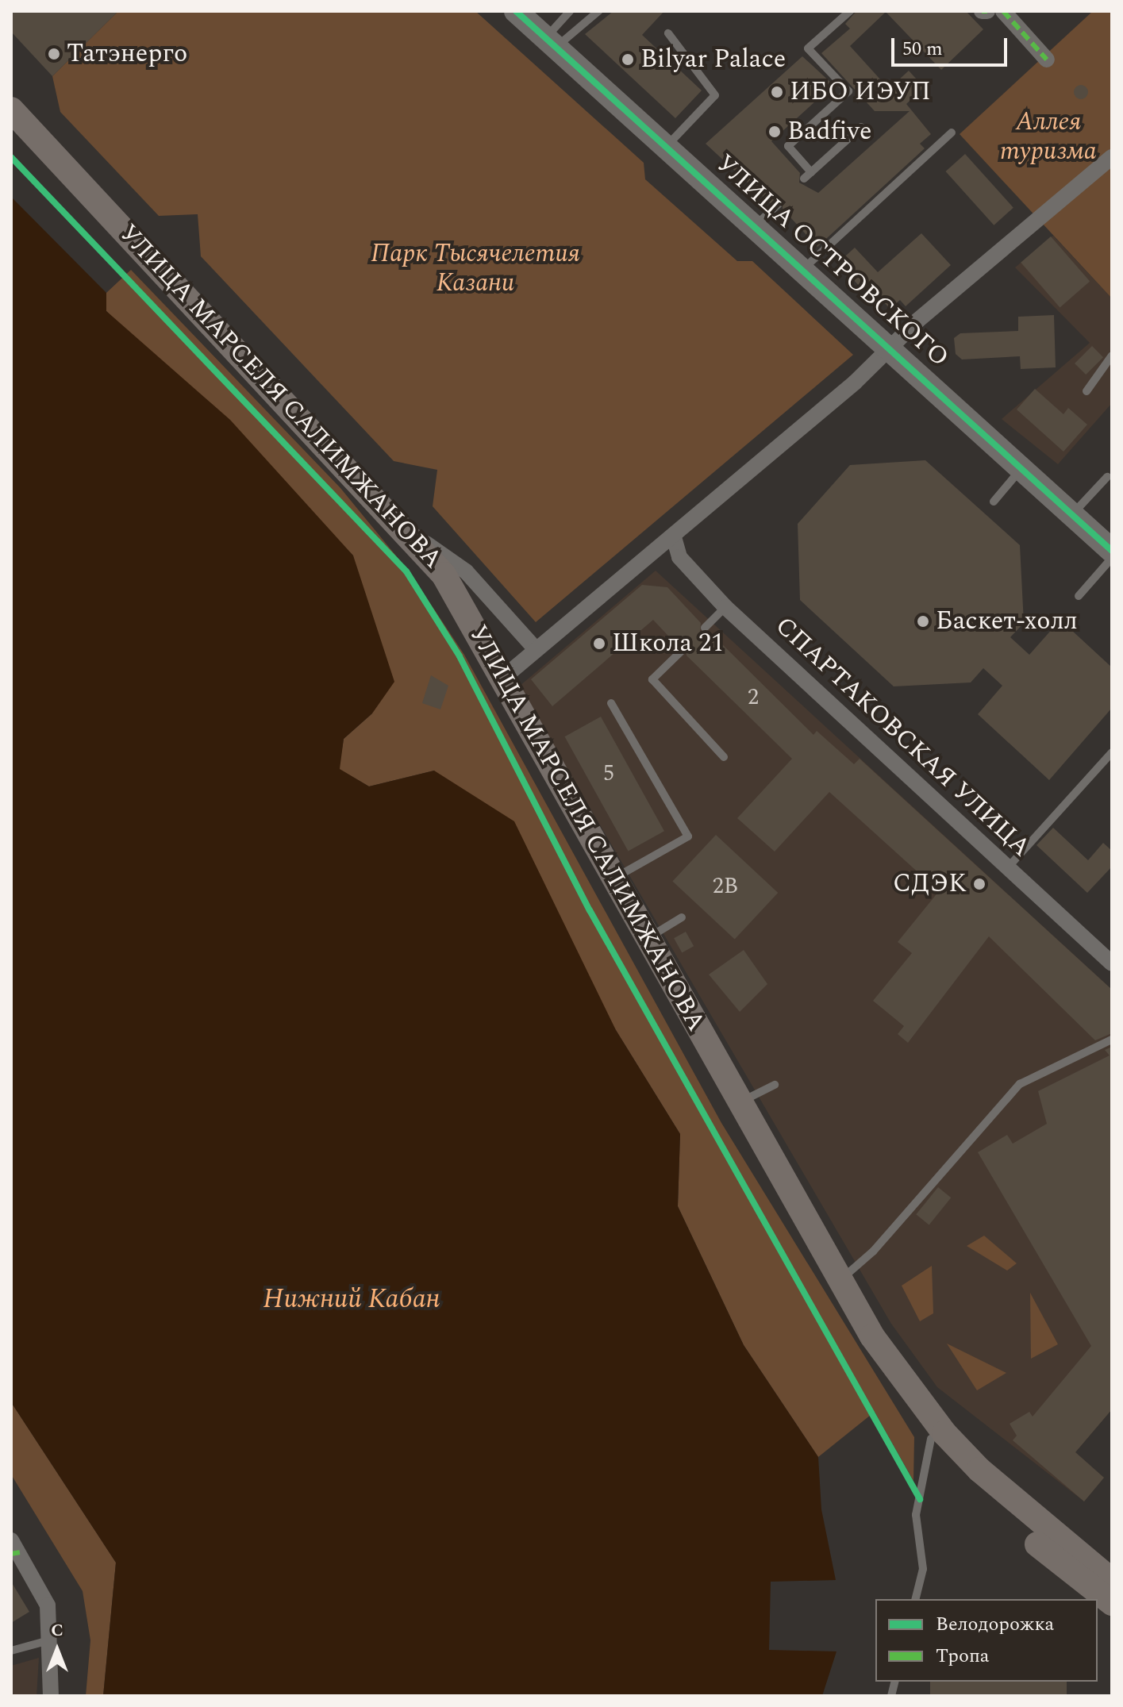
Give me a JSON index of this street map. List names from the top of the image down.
{
  "streets": {
    "main road": ["УЛИЦА МАРСЕЛЯ САЛИМЖАНОВА"],
    "street": ["УЛИЦА ОСТРОВСКОГО", "СПАРТАКОВСКАЯ УЛИЦА"]
  },
  "water": ["Нижний Кабан"],
  "parks": ["Аллея туризма", "Парк Тысячелетия Казани"],
  "places": [
    "Татэнерго",
    "Bilyar Palace",
    "ИБО ИЭУП",
    "Badfive",
    "Баскет-холл",
    "Школа 21",
    "СДЭК"
  ],
  "house_numbers": ["2", "5", "2В"],
  "legend": ["Велодорожка", "Тропа"],
  "scale_bar": "50 m",
  "north": "top"
}
